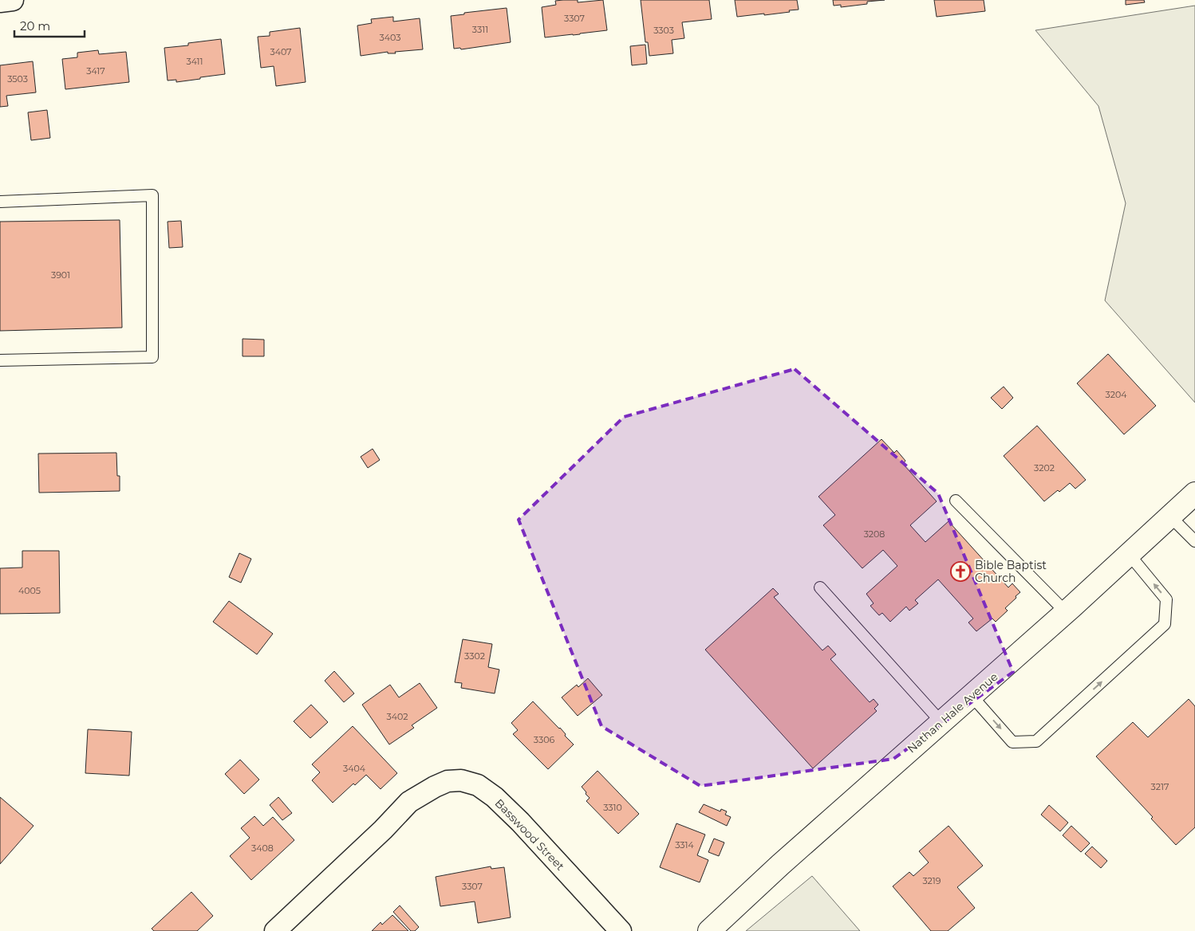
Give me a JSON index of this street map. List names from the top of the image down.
{
  "streets": {
    "street": ["Nathan Hale Avenue", "Basswood Street"]
  },
  "places": {
    "church": ["Bible Baptist Church"]
  },
  "house_numbers": [
    "3307",
    "3311",
    "3303",
    "3403",
    "3407",
    "3411",
    "3417",
    "3503",
    "3901",
    "3204",
    "3202",
    "3208",
    "4005",
    "3302",
    "3402",
    "3306",
    "3404",
    "3217",
    "3310",
    "3314",
    "3408",
    "3219",
    "3307"
  ],
  "scale_bar": "20 m"
}
